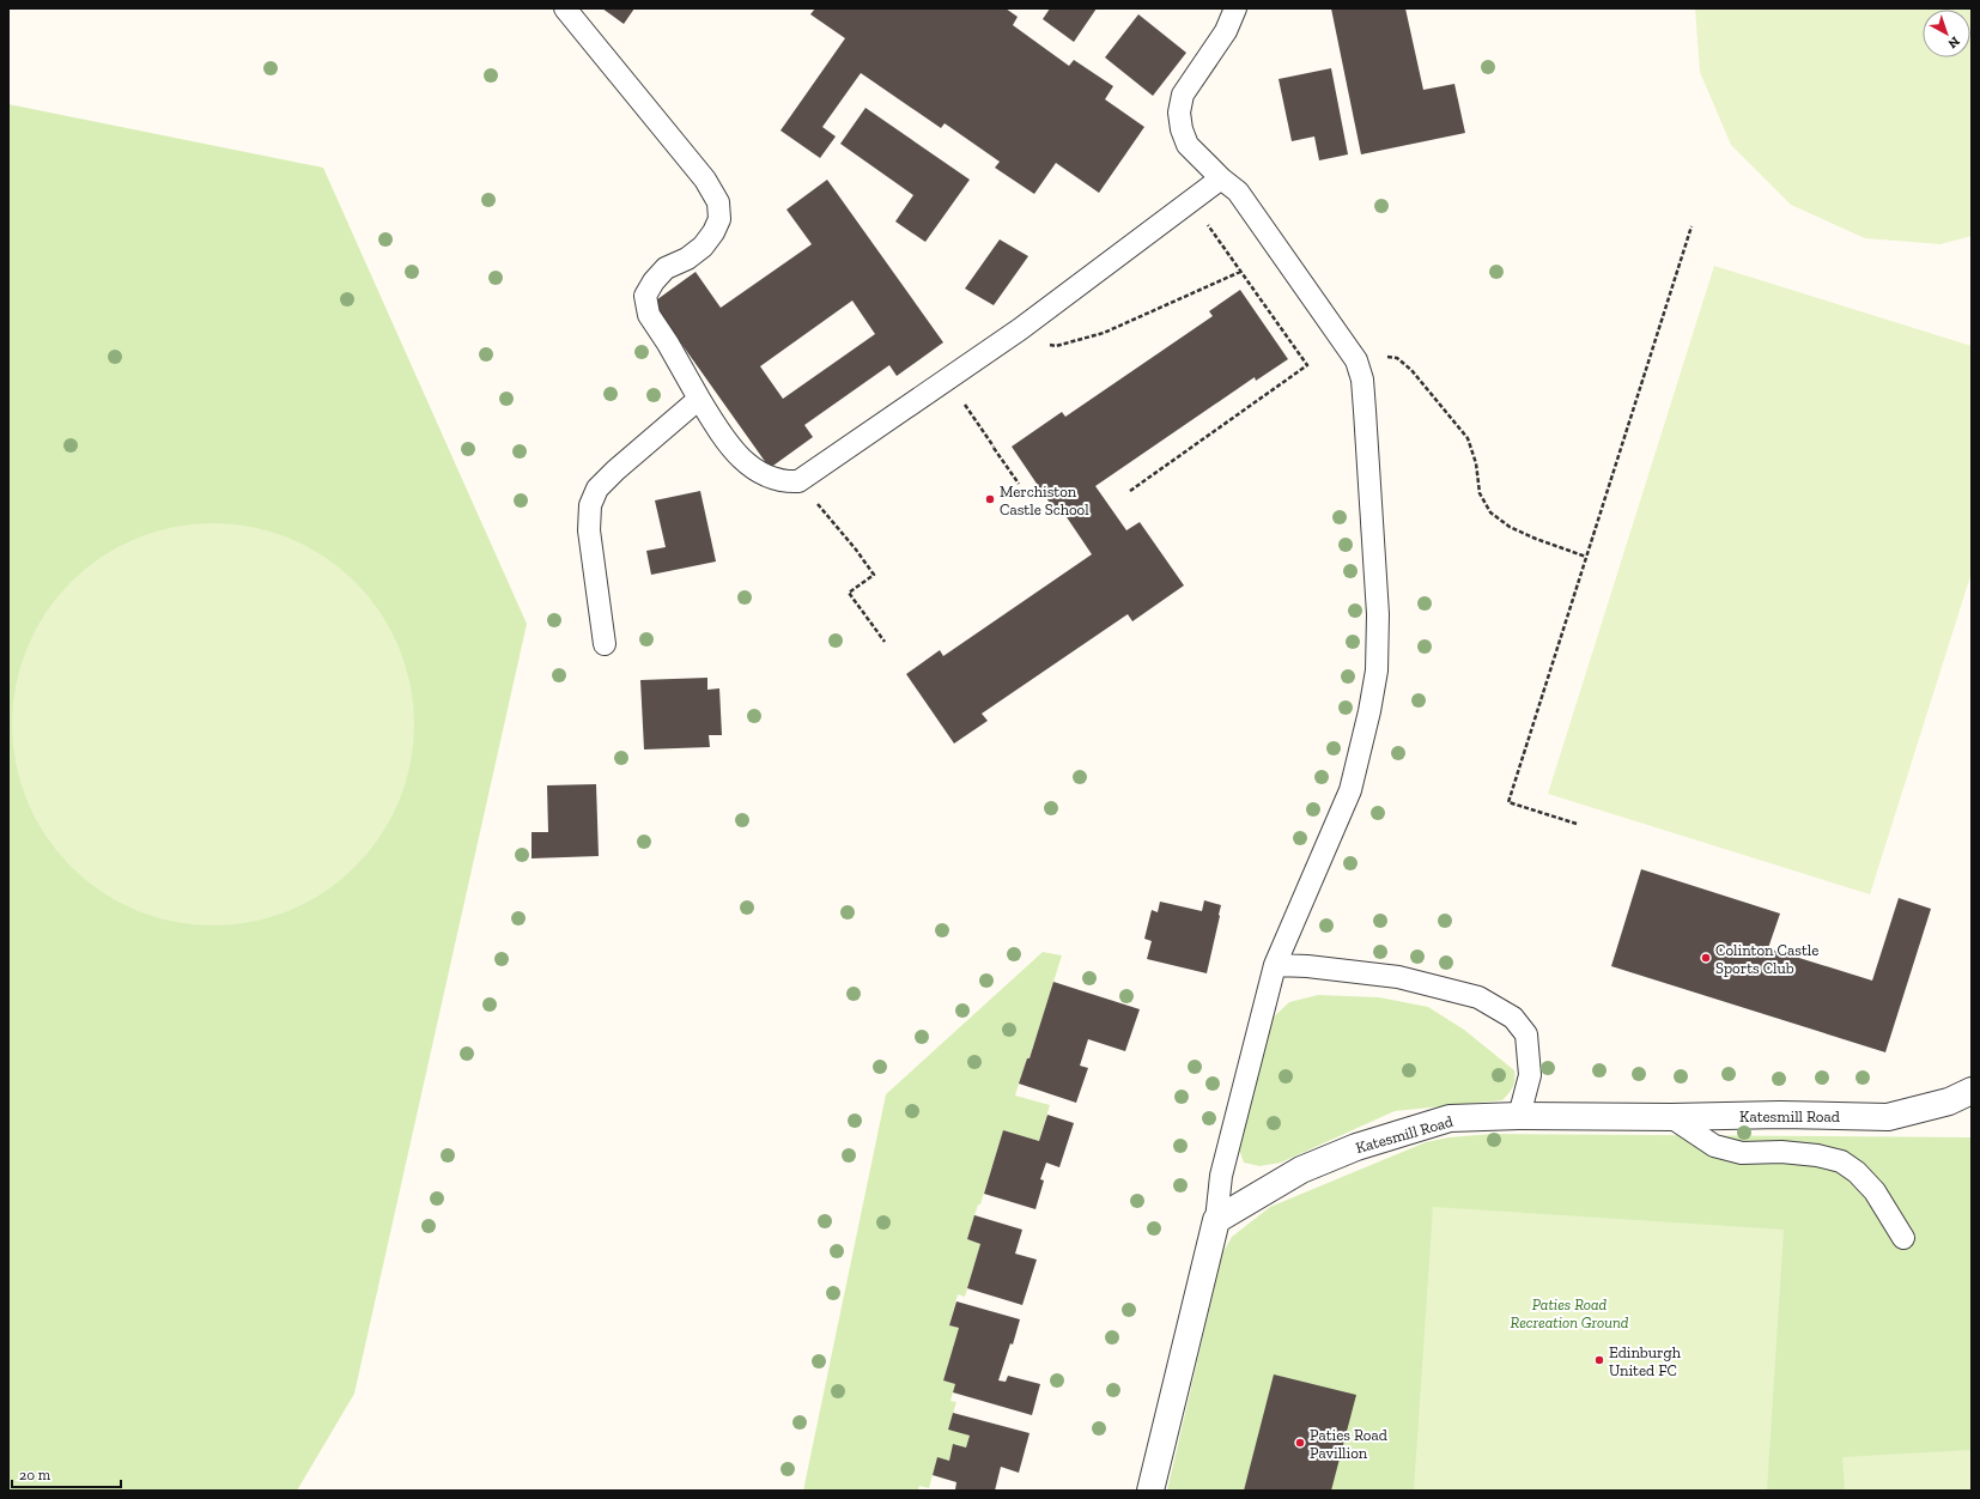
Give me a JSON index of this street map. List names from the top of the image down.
{
  "streets": {
    "street": ["Katesmill Road"]
  },
  "parks": ["Paties Road Recreation Ground"],
  "places": [
    "Merchiston Castle School",
    "Colinton Castle Sports Club",
    "Edinburgh United FC",
    "Paties Road Pavillion"
  ],
  "scale_bar": "20 m",
  "north": "bottom right"
}
